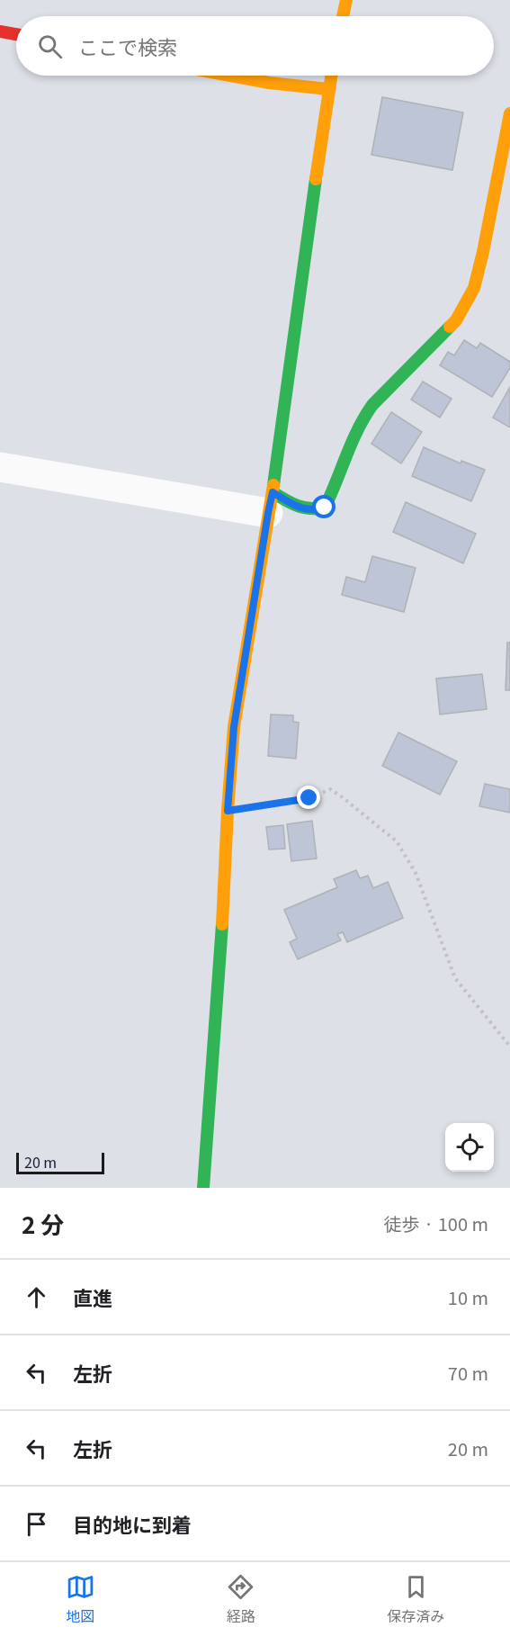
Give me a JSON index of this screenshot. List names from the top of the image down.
{
  "scale_bar": "20 m",
  "page": {
    "search": "ここで検索",
    "scale": "20 m",
    "heading": ["2 分", "徒歩 · 100 m"],
    "list": [
      ["直進", "10 m"],
      ["左折", "70 m"],
      ["左折", "20 m"],
      "目的地に到着"
    ],
    "nav": ["地図", "経路", "保存済み"]
  }
}
